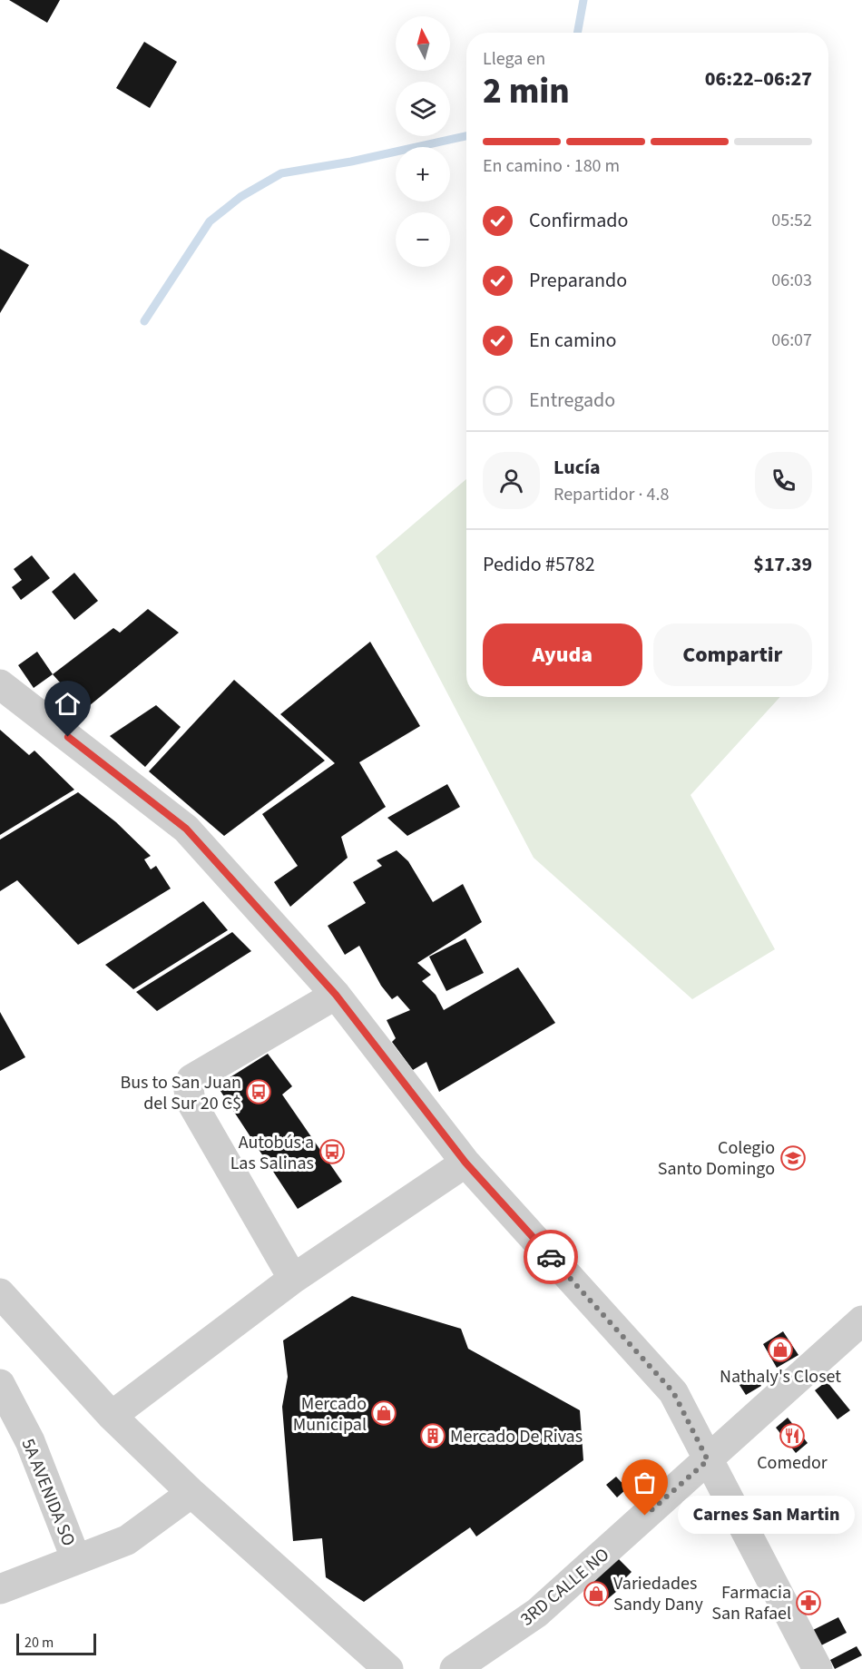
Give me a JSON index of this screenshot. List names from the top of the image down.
{
  "streets": {
    "street": ["5A AVENIDA SO", "3RD CALLE NO"]
  },
  "places": {
    "bus stop": ["Bus to San Juan del Sur 20 C$", "Autobús a Las Salinas"],
    "school or university": ["Colegio Santo Domingo"],
    "shop": ["Nathaly's Closet", "Mercado Municipal", "Variedades Sandy Dany"],
    "building": ["Mercado De Rivas"],
    "restaurant": ["Comedor"],
    "other": ["Carnes San Martin"],
    "pharmacy": ["Farmacia San Rafael"]
  },
  "scale_bar": "20 m",
  "north": "top",
  "page": {
    "map_buttons": ["+", "−"],
    "heading": ["2 min", "Llega en", "06:22–06:27"],
    "panel": [
      "Lucía",
      "Repartidor · 4.8",
      "Pedido #5782",
      "$17.39"
    ],
    "bar": "En camino · 180 m",
    "list": [
      ["Confirmado", "05:52"],
      ["Preparando", "06:03"],
      ["En camino", "06:07"],
      "Entregado"
    ],
    "buttons": ["Ayuda", "Compartir"],
    "bubble": "Carnes San Martin",
    "scale": "20 m"
  }
}
